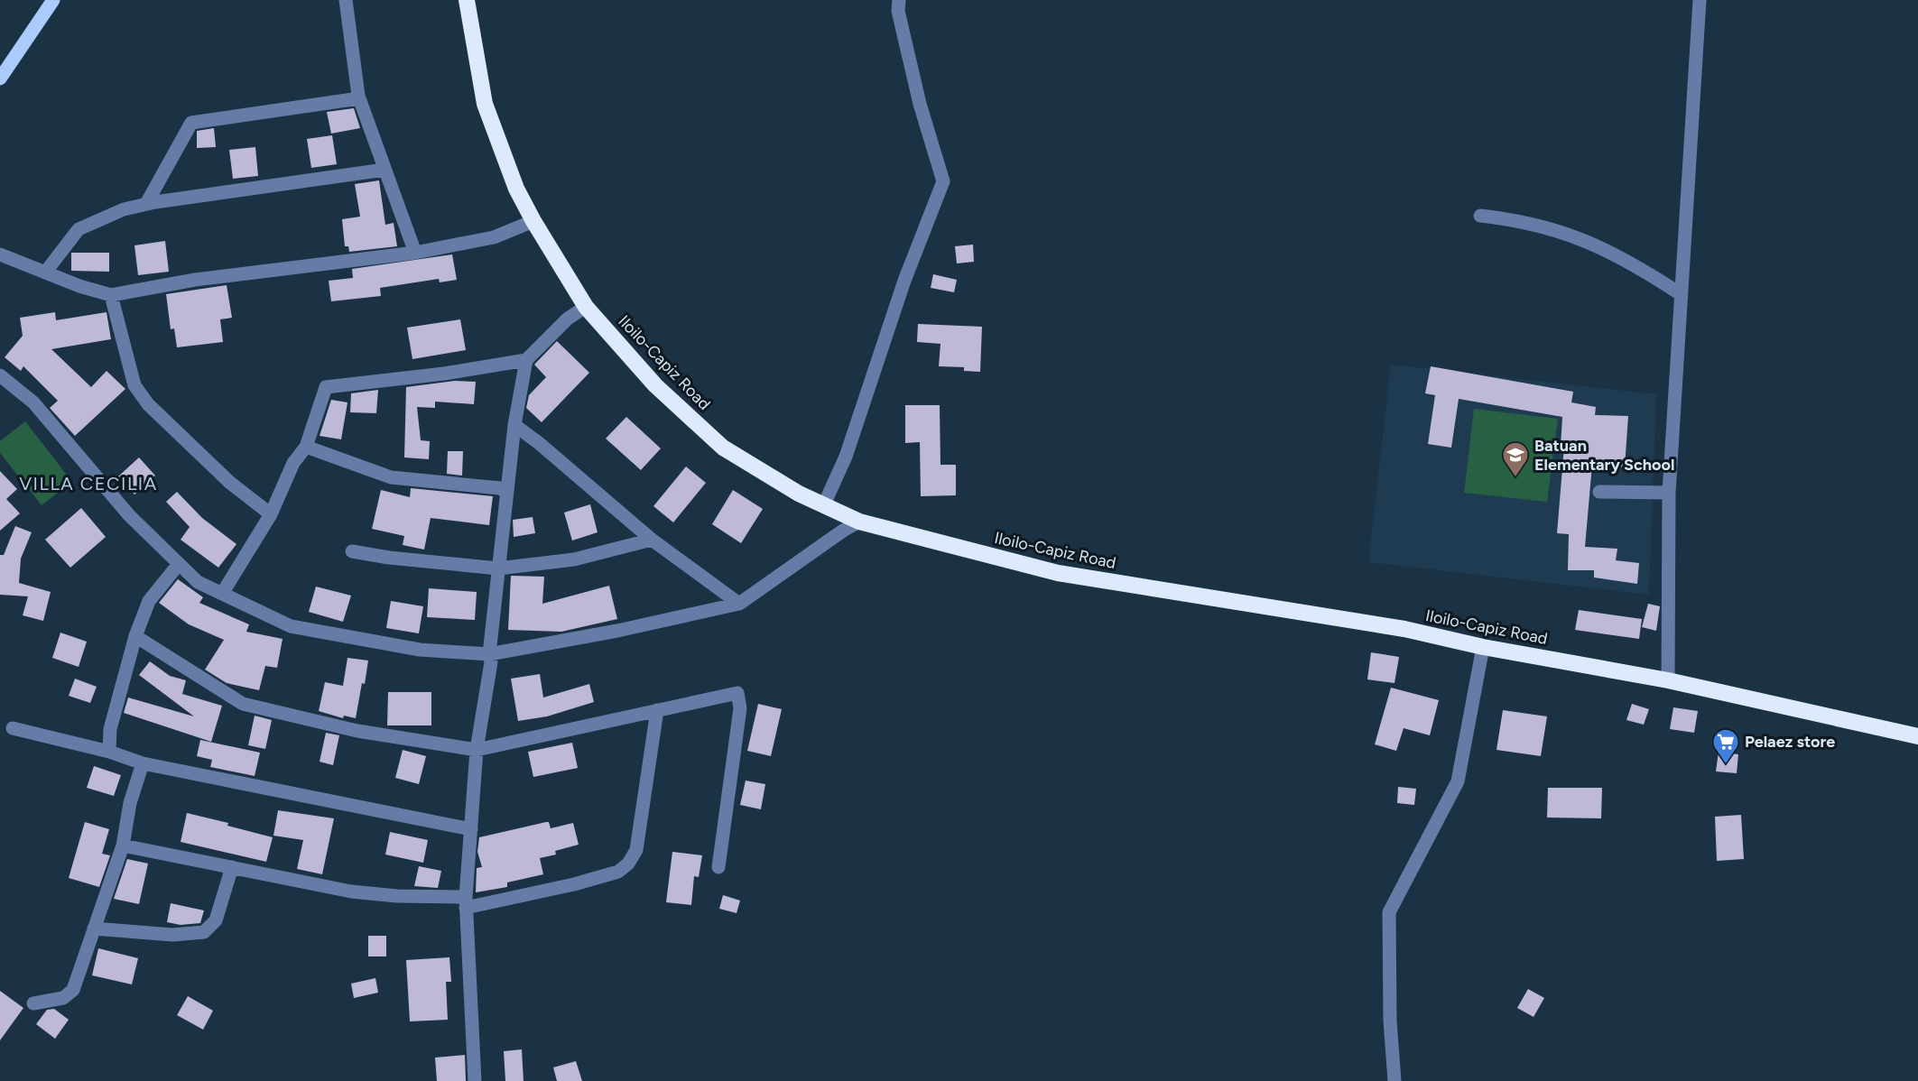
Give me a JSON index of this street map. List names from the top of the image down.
{
  "streets": {
    "highway": ["Iloilo-Capiz Road"]
  },
  "districts": ["VILLA CECILIA"],
  "places": {
    "school or university": ["Batuan Elementary School"],
    "supermarket": ["Pelaez store"]
  }
}
